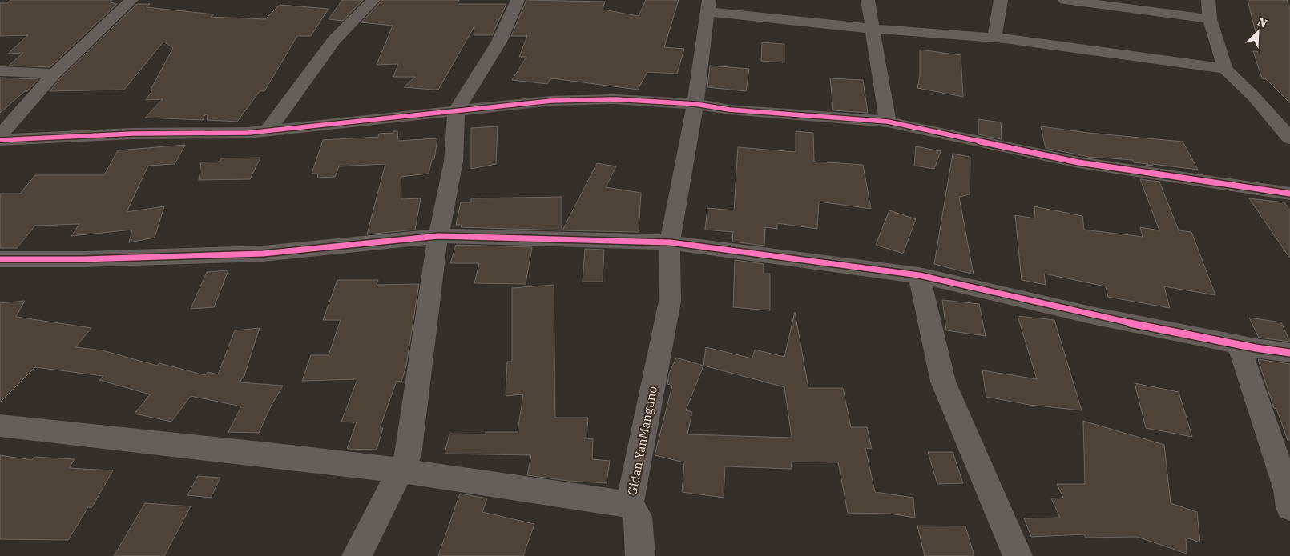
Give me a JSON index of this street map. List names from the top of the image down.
{
  "streets": {
    "street": ["Gidan YanManguno"]
  },
  "north": "top right"
}
